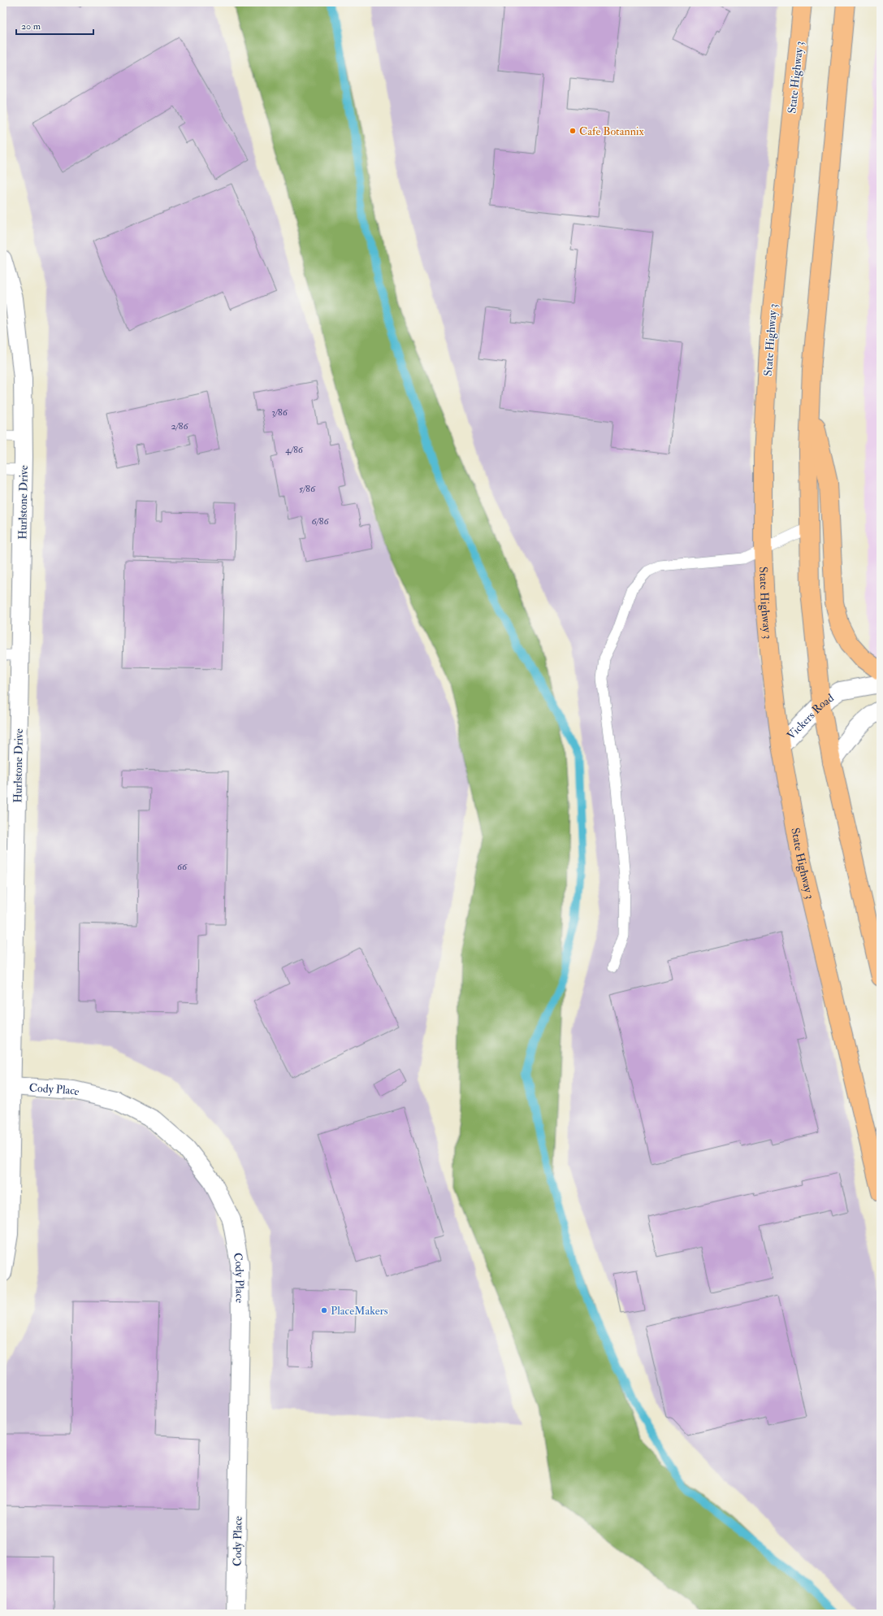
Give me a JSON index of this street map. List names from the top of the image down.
{
  "streets": {
    "highway": ["State Highway 3"],
    "street": ["Hurlstone Drive", "Vickers Road", "Cody Place"]
  },
  "crossings": [
    ["State Highway 3", "Vickers Road"],
    ["Hurlstone Drive", "Cody Place"]
  ],
  "places": ["Cafe Botannix", "PlaceMakers"],
  "house_numbers": [
    "3/86",
    "2/86",
    "4/86",
    "5/86",
    "6/86",
    "66"
  ],
  "scale_bar": "20 m"
}
